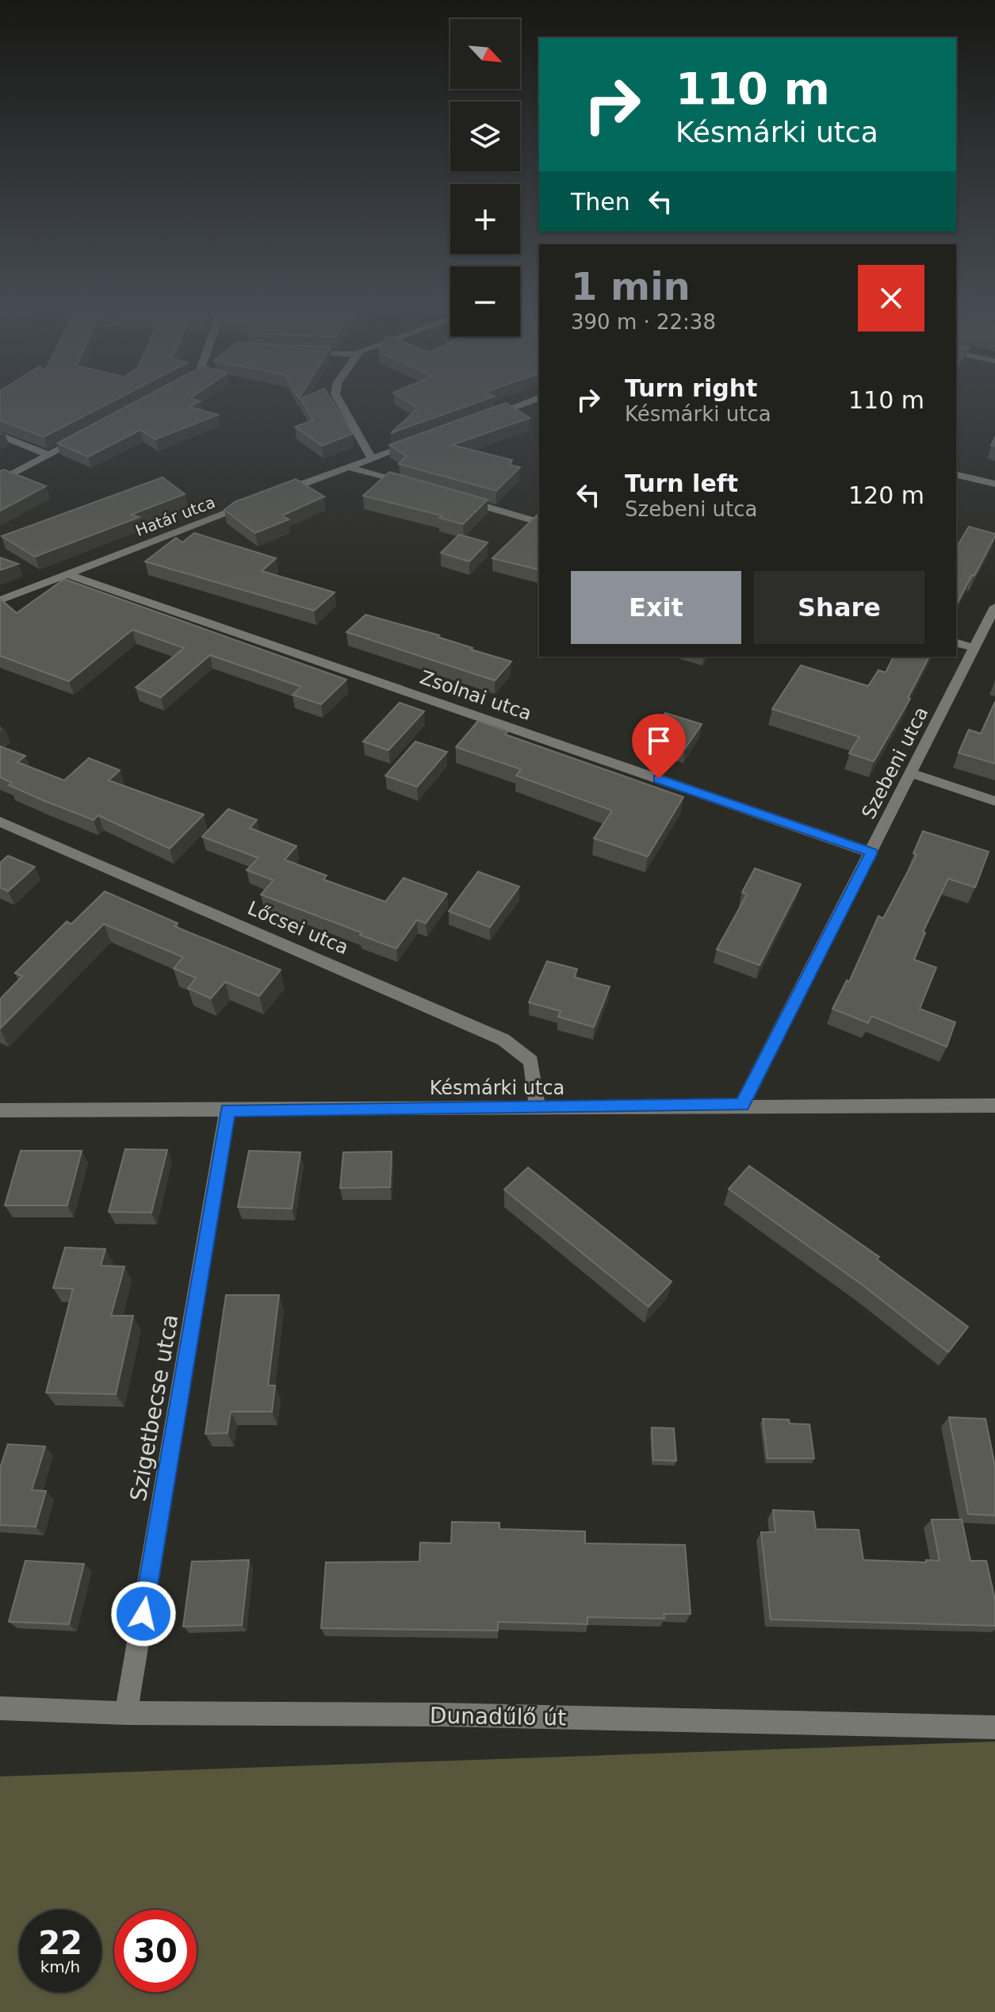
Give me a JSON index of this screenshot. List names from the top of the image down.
{
  "streets": {
    "street": [
      "Határ utca",
      "Zsolnai utca",
      "Szebeni utca",
      "Lőcsei utca",
      "Késmárki utca",
      "Szigetbecse utca",
      "Dunadűlő út"
    ]
  },
  "crossings": [
    ["Határ utca", "Zsolnai utca"],
    ["Zsolnai utca", "Szebeni utca"],
    ["Szebeni utca", "Késmárki utca"],
    ["Lőcsei utca", "Késmárki utca"],
    ["Késmárki utca", "Szigetbecse utca"],
    ["Szigetbecse utca", "Dunadűlő út"]
  ],
  "north": "bottom right",
  "page": {
    "map_buttons": ["+", "−"],
    "turn": ["110 m", "Késmárki utca"],
    "then": "Then",
    "heading": ["1 min", "390 m · 22:38"],
    "list": [
      {
        "name": "Turn right",
        "note": "Késmárki utca",
        "value": "110 m"
      },
      {
        "name": "Turn left",
        "note": "Szebeni utca",
        "value": "120 m"
      }
    ],
    "buttons": ["Exit", "Share"],
    "speed": "22 km/h",
    "limit": "30"
  }
}
